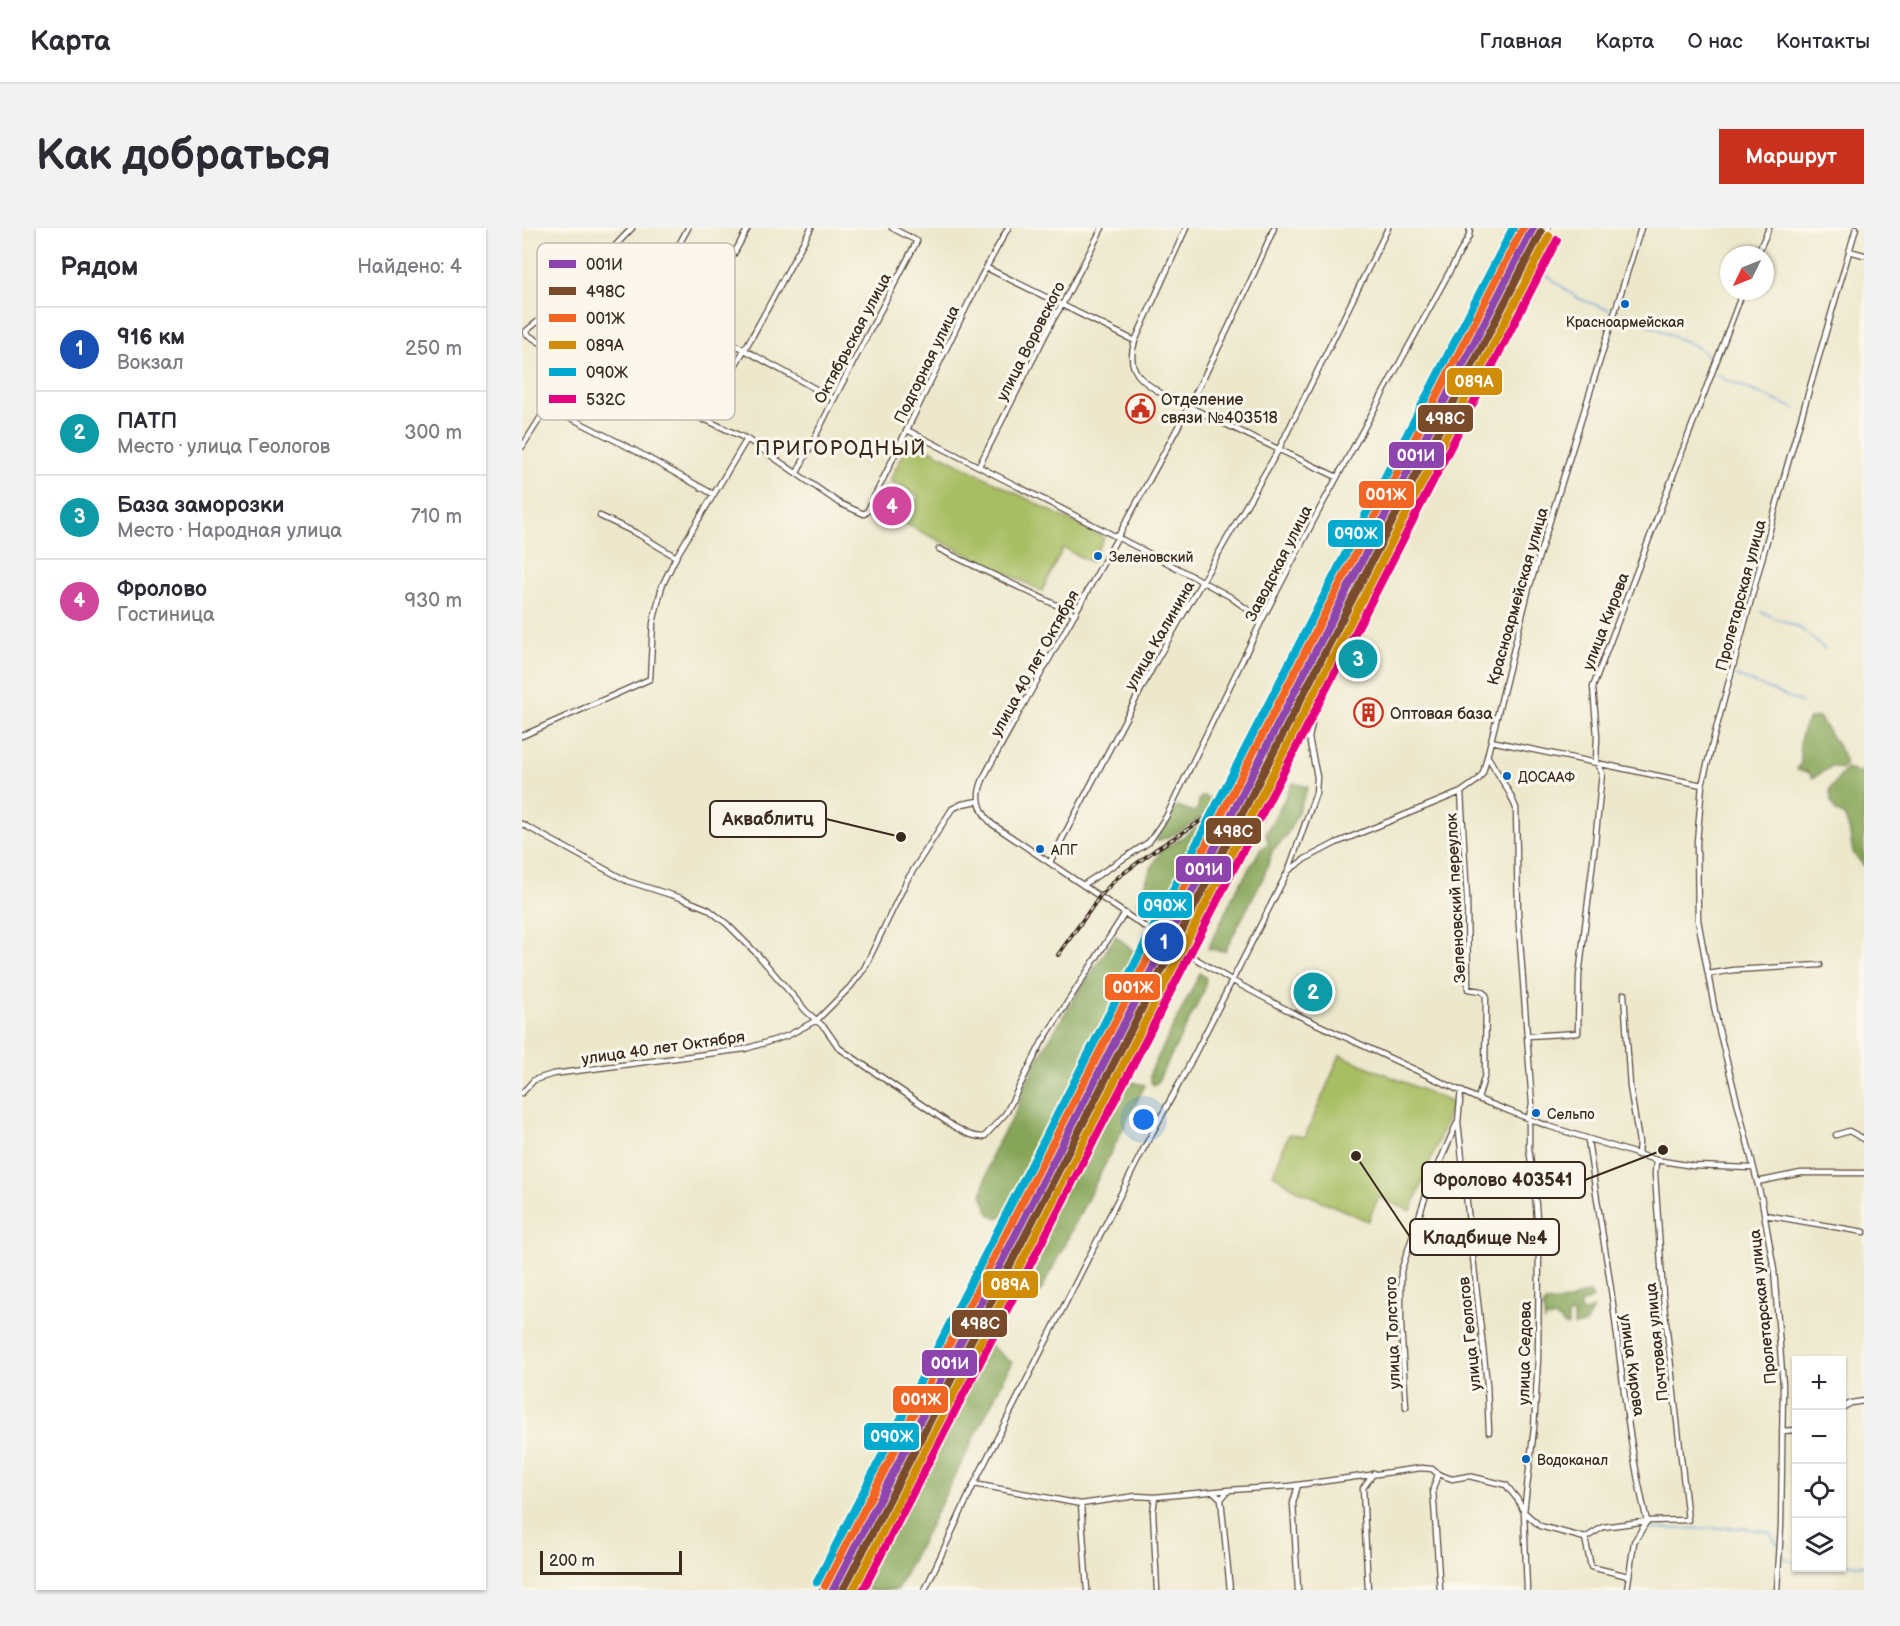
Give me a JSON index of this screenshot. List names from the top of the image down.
{
  "streets": {
    "street": [
      "Октябрьская улица",
      "улица Воровского",
      "Подгорная улица",
      "Заводская улица",
      "Пролетарская улица",
      "Красноармейская улица",
      "улица Кирова",
      "улица Калинина",
      "улица 40 лет Октября",
      "Зеленовский переулок",
      "улица Толстого",
      "улица Геологов",
      "Почтовая улица",
      "улица Седова"
    ]
  },
  "crossings": [
    ["Октябрьская улица", "Подгорная улица"],
    ["Красноармейская улица", "Зеленовский переулок"],
    ["улица Кирова", "Почтовая улица"],
    ["улица Толстого", "улица Геологов"]
  ],
  "districts": ["ПРИГОРОДНЫЙ"],
  "places": {
    "other": [
      "Красноармейская",
      "Зеленовский",
      "ДОСААФ",
      "Акваблитц",
      "АПГ",
      "Сельпо",
      "Фролово 403541",
      "Кладбище №4",
      "Водоканал"
    ],
    "public building": ["Отделение связи №403518"],
    "building": ["Оптовая база"]
  },
  "lines": [
    "transit line 001И",
    "transit line 001Ж",
    "transit line 090Ж",
    "transit line 498С",
    "transit line 089А",
    "transit line 532С"
  ],
  "legend": [
    "001И",
    "498С",
    "001Ж",
    "089А",
    "090Ж",
    "532С"
  ],
  "scale_bar": "200 m",
  "north": "bottom left",
  "page": {
    "header": "Карта",
    "nav": [
      "Главная",
      "Карта",
      "О нас",
      "Контакты"
    ],
    "buttons": "Маршрут",
    "title": "Как добраться",
    "heading": ["Рядом", "Найдено: 4"],
    "list": [
      {
        "mark": "1",
        "name": "916 км",
        "note": "Вокзал",
        "value": "250 m"
      },
      {
        "mark": "2",
        "name": "ПАТП",
        "note": "Место · улица Геологов",
        "value": "300 m"
      },
      {
        "mark": "3",
        "name": "База заморозки",
        "note": "Место · Народная улица",
        "value": "710 m"
      },
      {
        "mark": "4",
        "name": "Фролово",
        "note": "Гостиница",
        "value": "930 m"
      }
    ],
    "pins": [
      "4",
      "3",
      "1",
      "2"
    ],
    "map_buttons": ["+", "−"],
    "scale": "200 m"
  }
}
